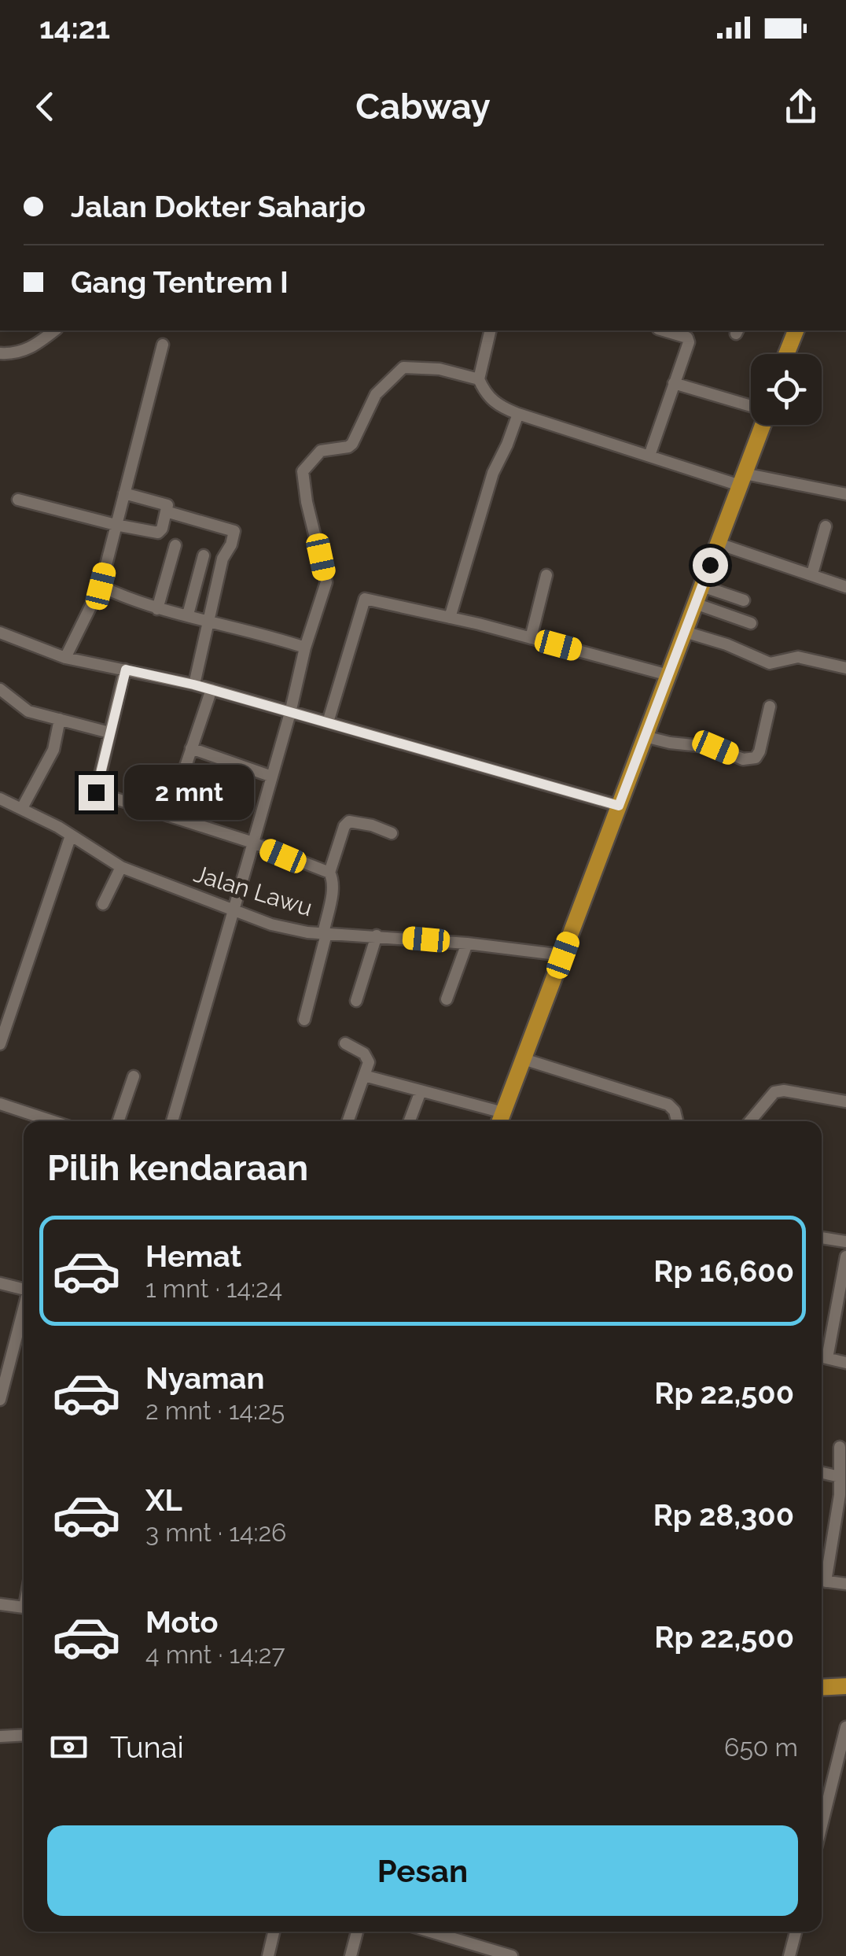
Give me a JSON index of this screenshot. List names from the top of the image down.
{
  "streets": {
    "street": ["Jalan Lawu"]
  },
  "page": {
    "status": "14:21",
    "header": "Cabway",
    "banner": ["Jalan Dokter Saharjo", "Gang Tentrem I"],
    "bubble": "2 mnt",
    "heading": "Pilih kendaraan",
    "list": [
      {
        "name": "Hemat",
        "note": "1 mnt · 14:24",
        "value": "Rp 16,600"
      },
      {
        "name": "Nyaman",
        "note": "2 mnt · 14:25",
        "value": "Rp 22,500"
      },
      {
        "name": "XL",
        "note": "3 mnt · 14:26",
        "value": "Rp 28,300"
      },
      {
        "name": "Moto",
        "note": "4 mnt · 14:27",
        "value": "Rp 22,500"
      }
    ],
    "pay": ["Tunai", "650 m"],
    "buttons": "Pesan"
  }
}
